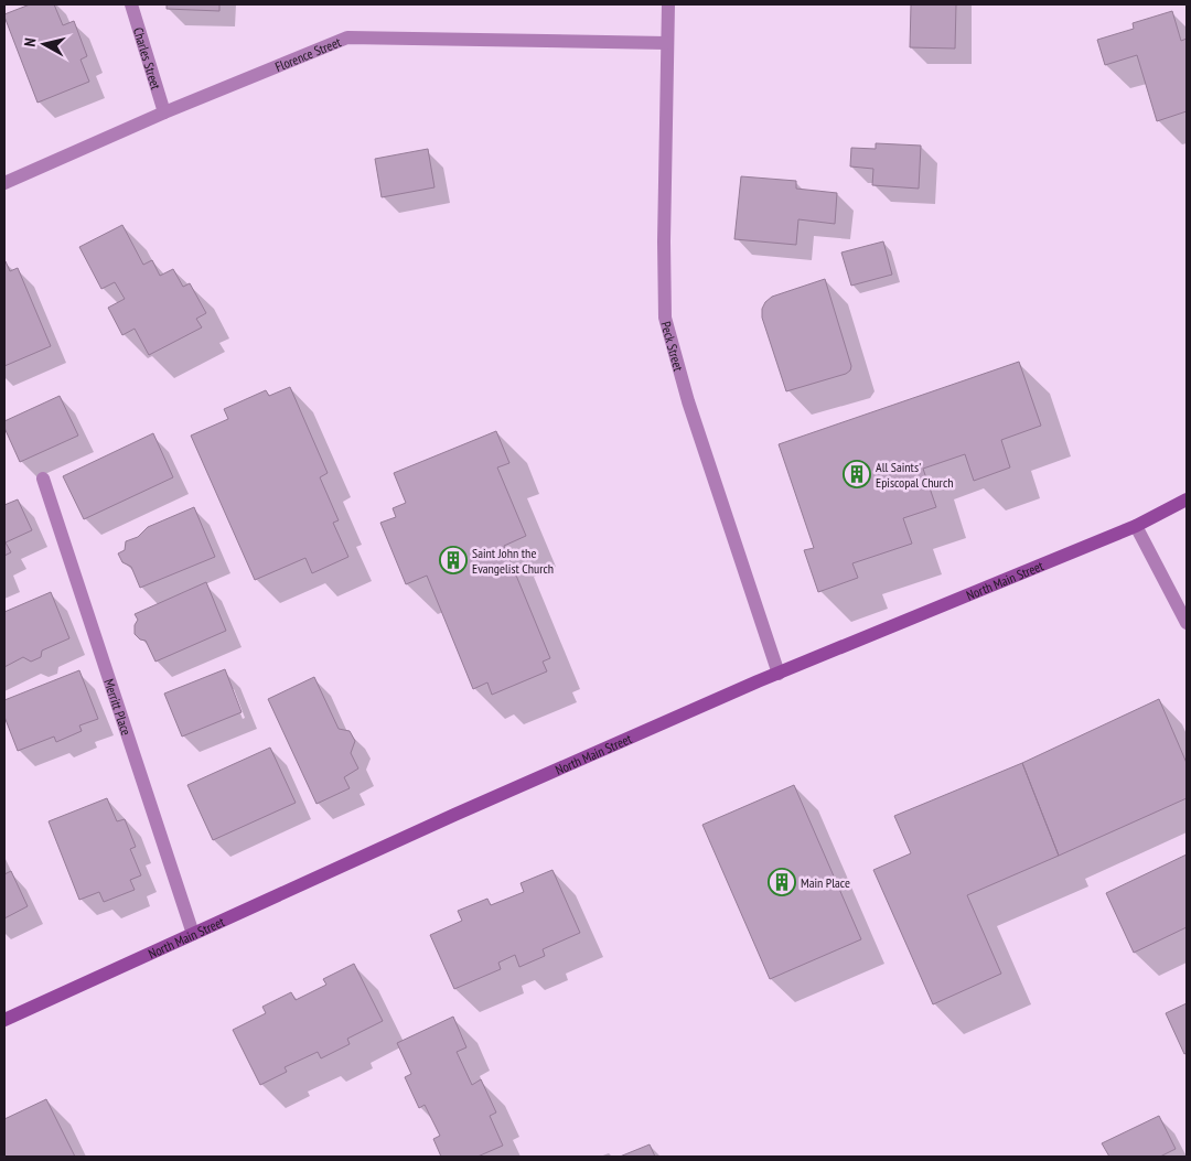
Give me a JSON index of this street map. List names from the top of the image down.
{
  "streets": {
    "main road": ["North Main Street"],
    "street": [
      "Florence Street",
      "Charles Street",
      "Peck Street",
      "Merritt Place"
    ]
  },
  "crossings": [
    ["Florence Street", "Charles Street"],
    ["Florence Street", "Peck Street"],
    ["Peck Street", "North Main Street"],
    ["North Main Street", "Merritt Place"]
  ],
  "places": {
    "building": ["All Saints' Episcopal Church", "Saint John the Evangelist Church", "Main Place"]
  },
  "north": "left"
}
